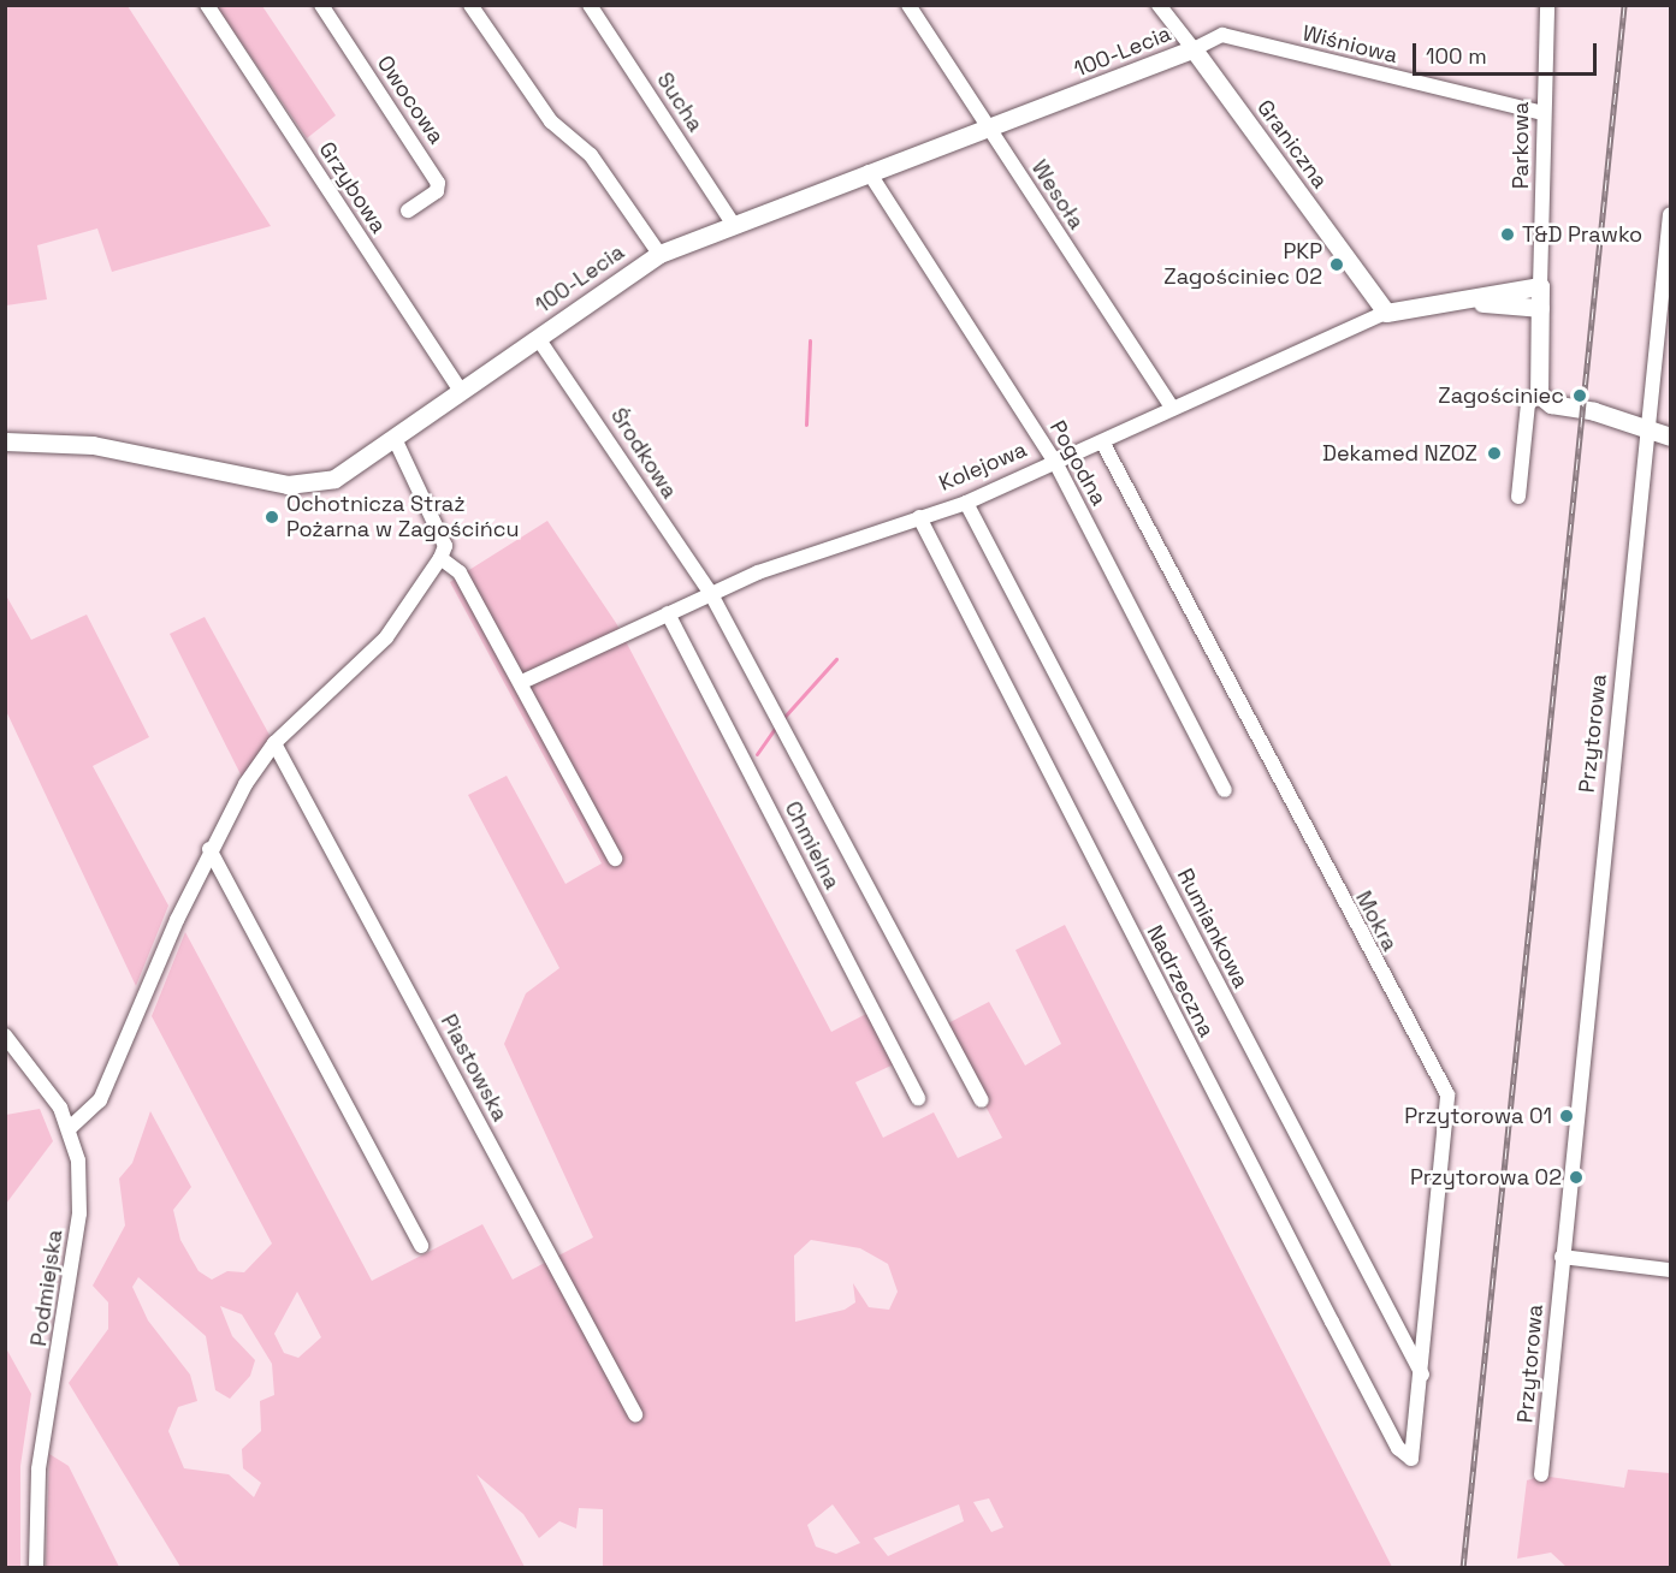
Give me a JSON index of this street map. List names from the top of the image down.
{
  "streets": {
    "street": [
      "Wiśniowa",
      "100-Lecia",
      "Owocowa",
      "Sucha",
      "Graniczna",
      "Parkowa",
      "Grzybowa",
      "Wesoła",
      "Środkowa",
      "Pogodna",
      "Kolejowa",
      "Przytorowa",
      "Chmielna",
      "Mokra",
      "Rumiankowa",
      "Nadrzeczna",
      "Piastowska",
      "Podmiejska"
    ]
  },
  "crossings": [
    ["Wiśniowa", "100-Lecia"],
    ["Wiśniowa", "Graniczna"],
    ["Wiśniowa", "Parkowa"],
    ["100-Lecia", "Sucha"],
    ["100-Lecia", "Graniczna"],
    ["100-Lecia", "Grzybowa"],
    ["100-Lecia", "Wesoła"],
    ["100-Lecia", "Środkowa"],
    ["100-Lecia", "Pogodna"],
    ["Graniczna", "Kolejowa"],
    ["Parkowa", "Kolejowa"],
    ["Wesoła", "Kolejowa"],
    ["Środkowa", "Kolejowa"],
    ["Pogodna", "Kolejowa"],
    ["Kolejowa", "Chmielna"],
    ["Kolejowa", "Mokra"],
    ["Kolejowa", "Rumiankowa"],
    ["Kolejowa", "Nadrzeczna"],
    ["Mokra", "Rumiankowa"],
    ["Mokra", "Nadrzeczna"]
  ],
  "places": [
    "T&D Prawko",
    "PKP Zagościniec 02",
    "Zagościniec",
    "Dekamed NZOZ",
    "Ochotnicza Straż Pożarna w Zagościńcu",
    "Przytorowa 01",
    "Przytorowa 02"
  ],
  "scale_bar": "100 m"
}
